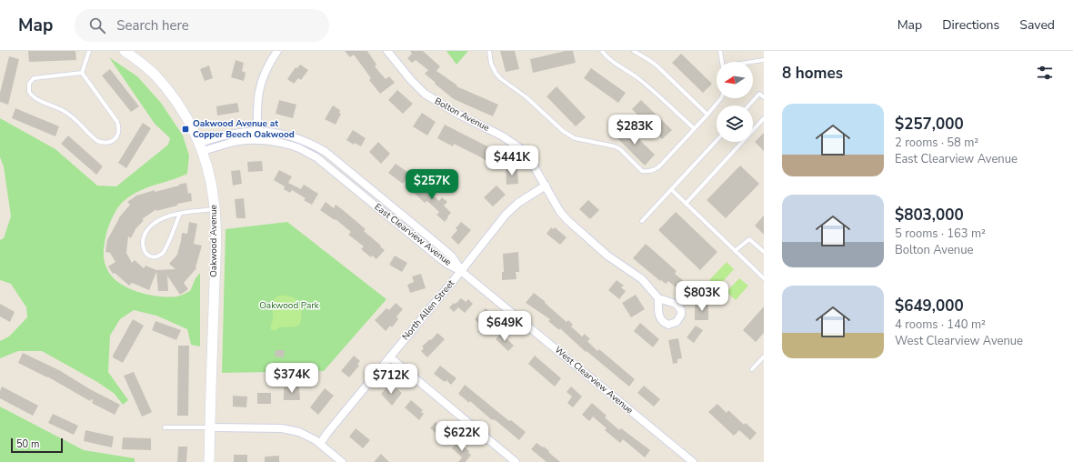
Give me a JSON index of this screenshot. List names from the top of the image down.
{
  "streets": {
    "street": [
      "Bolton Avenue",
      "East Clearview Avenue",
      "Oakwood Avenue",
      "North Allen Street",
      "West Clearview Avenue"
    ]
  },
  "crossings": [
    ["Bolton Avenue", "North Allen Street"],
    ["East Clearview Avenue", "Oakwood Avenue"],
    ["East Clearview Avenue", "North Allen Street"],
    ["East Clearview Avenue", "West Clearview Avenue"],
    ["North Allen Street", "West Clearview Avenue"]
  ],
  "parks": ["Oakwood Park"],
  "places": {
    "transit": ["Oakwood Avenue at Copper Beech Oakwood"]
  },
  "scale_bar": "50 m",
  "north": "left",
  "page": {
    "header": "Map",
    "search": "Search here",
    "nav": ["Map", "Directions", "Saved"],
    "heading": "8 homes",
    "list": [
      {
        "name": "$257,000",
        "note": "2 rooms · 58 m² · East Clearview Avenue"
      },
      {
        "name": "$803,000",
        "note": "5 rooms · 163 m² · Bolton Avenue"
      },
      {
        "name": "$649,000",
        "note": "4 rooms · 140 m² · West Clearview Avenue"
      }
    ],
    "price": [
      "$283K",
      "$441K",
      "$257K",
      "$803K",
      "$649K",
      "$374K",
      "$712K",
      "$622K"
    ],
    "scale": "50 m"
  }
}
